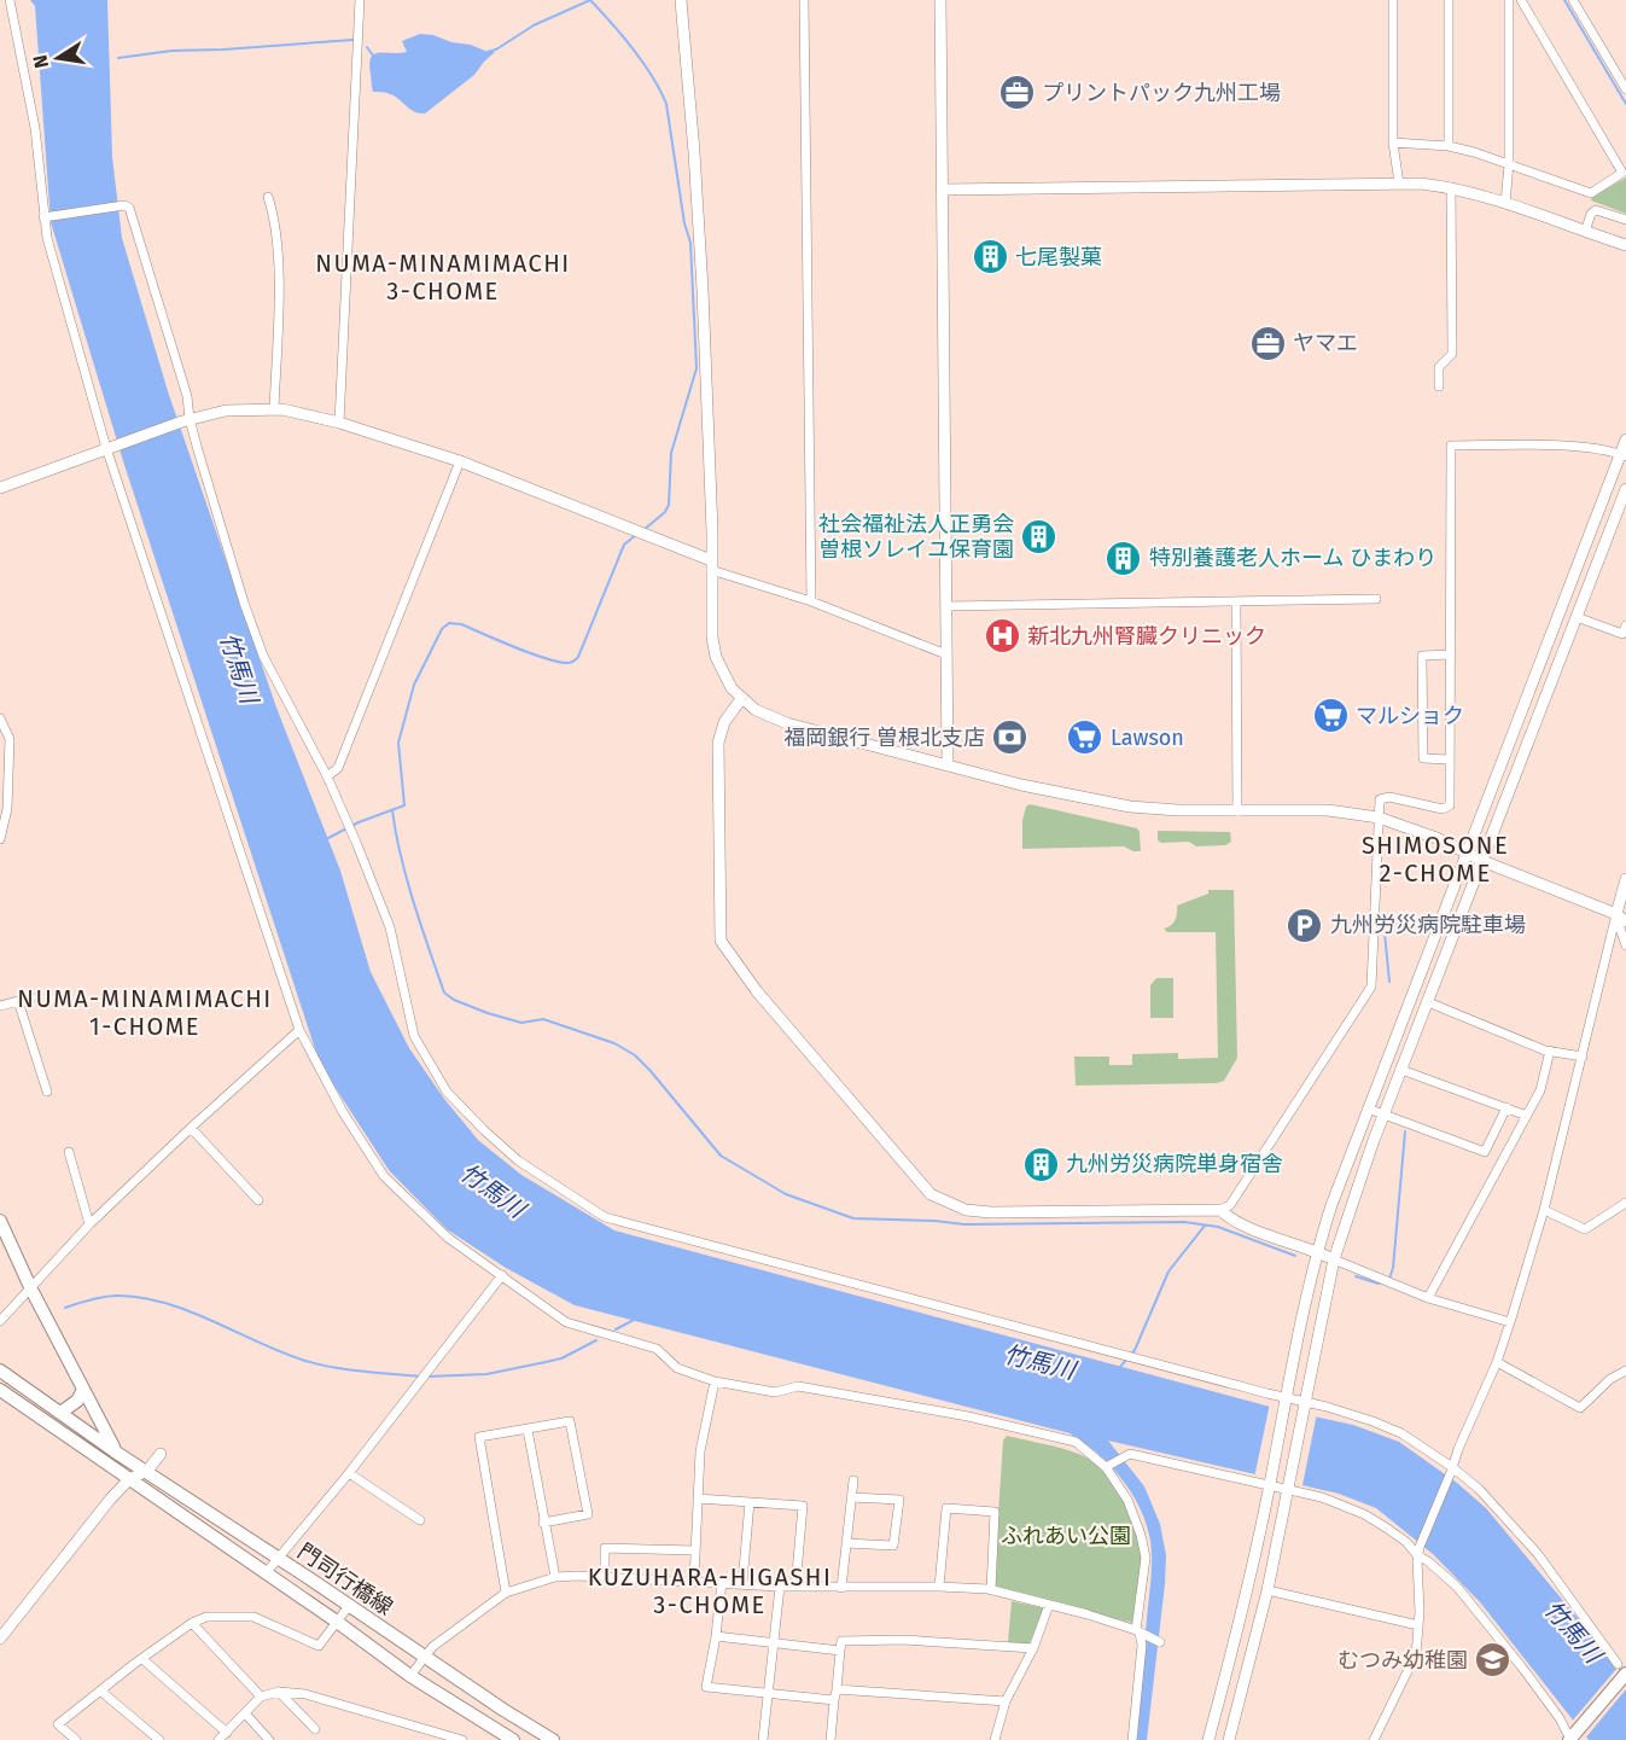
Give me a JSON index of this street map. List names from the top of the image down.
{
  "streets": {
    "main road": ["門司行橋線"]
  },
  "districts": [
    "NUMA-MINAMIMACHI 3-CHOME",
    "SHIMOSONE 2-CHOME",
    "NUMA-MINAMIMACHI 1-CHOME",
    "KUZUHARA-HIGASHI 3-CHOME"
  ],
  "water": ["竹馬川"],
  "parks": ["ふれあい公園"],
  "places": {
    "office": ["プリントパック九州工場", "ヤマエ"],
    "building": [
      "七尾製菓",
      "社会福祉法人正勇会 曽根ソレイユ保育園",
      "特別養護老人ホーム ひまわり",
      "九州労災病院単身宿舎"
    ],
    "hospital": ["新北九州腎臓クリニック"],
    "supermarket": ["マルショク", "Lawson"],
    "bank": ["福岡銀行 曽根北支店"],
    "parking": ["九州労災病院駐車場"],
    "school or university": ["むつみ幼稚園"]
  },
  "north": "left"
}
